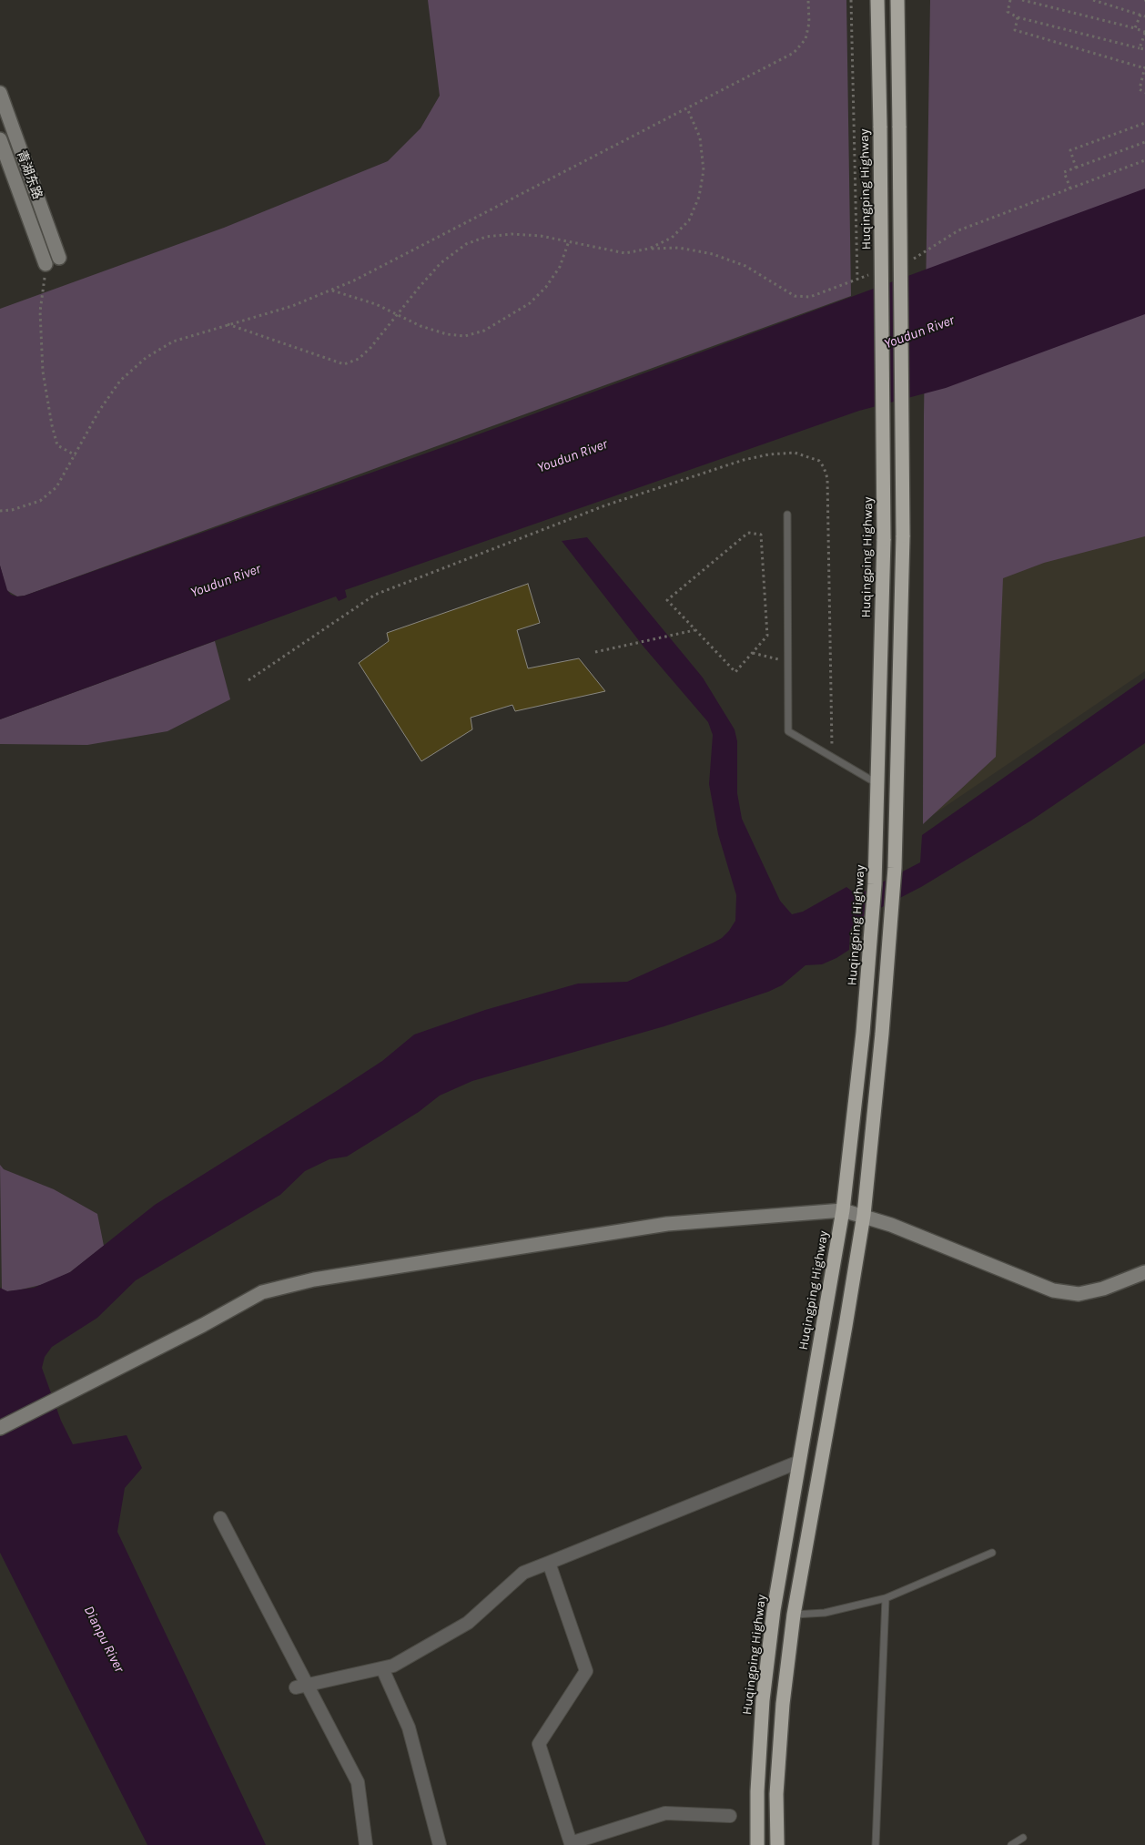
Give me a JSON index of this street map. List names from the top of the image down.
{
  "streets": {
    "highway": ["Huqingping Highway"],
    "street": ["青湖东路"]
  },
  "water": ["Youdun River", "Dianpu River"]
}
